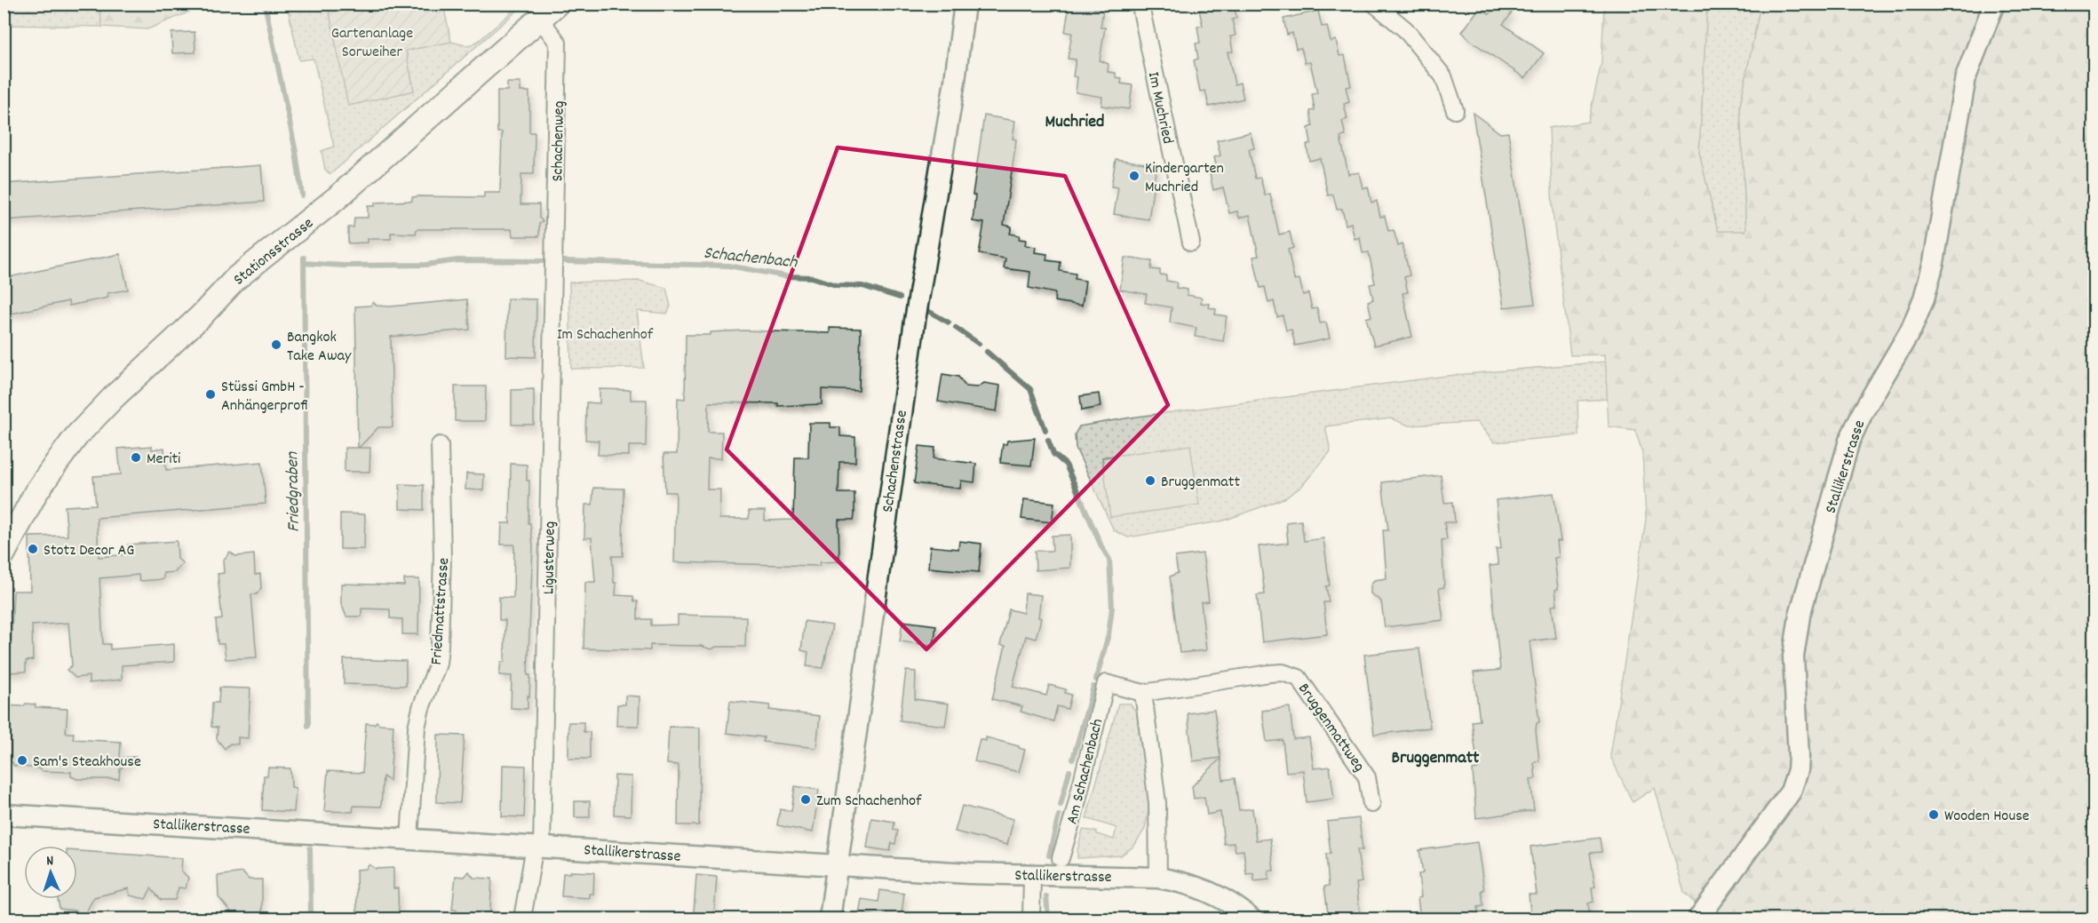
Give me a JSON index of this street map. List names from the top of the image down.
{
  "streets": {
    "main road": ["Stationsstrasse"],
    "street": [
      "Im Muchried",
      "Schachenweg",
      "Schachenstrasse",
      "Stallikerstrasse",
      "Ligusterweg",
      "Friedmattstrasse",
      "Bruggenmattweg",
      "Am Schachenbach"
    ]
  },
  "crossings": [
    ["Schachenweg", "Stationsstrasse"],
    ["Schachenweg", "Ligusterweg"],
    ["Schachenstrasse", "Stallikerstrasse"],
    ["Stallikerstrasse", "Ligusterweg"],
    ["Stallikerstrasse", "Friedmattstrasse"],
    ["Bruggenmattweg", "Am Schachenbach"]
  ],
  "districts": ["Muchried", "Bruggenmatt"],
  "water": ["Schachenbach", "Friedgraben"],
  "parks": ["Gartenanlage Sorweiher", "Im Schachenhof"],
  "places": [
    "Kindergarten Muchried",
    "Bangkok Take Away",
    "Stüssi GmbH - Anhängerprofi",
    "Meriti",
    "Bruggenmatt",
    "Stotz Decor AG",
    "Sam's Steakhouse",
    "Zum Schachenhof",
    "Wooden House"
  ],
  "north": "top"
}
